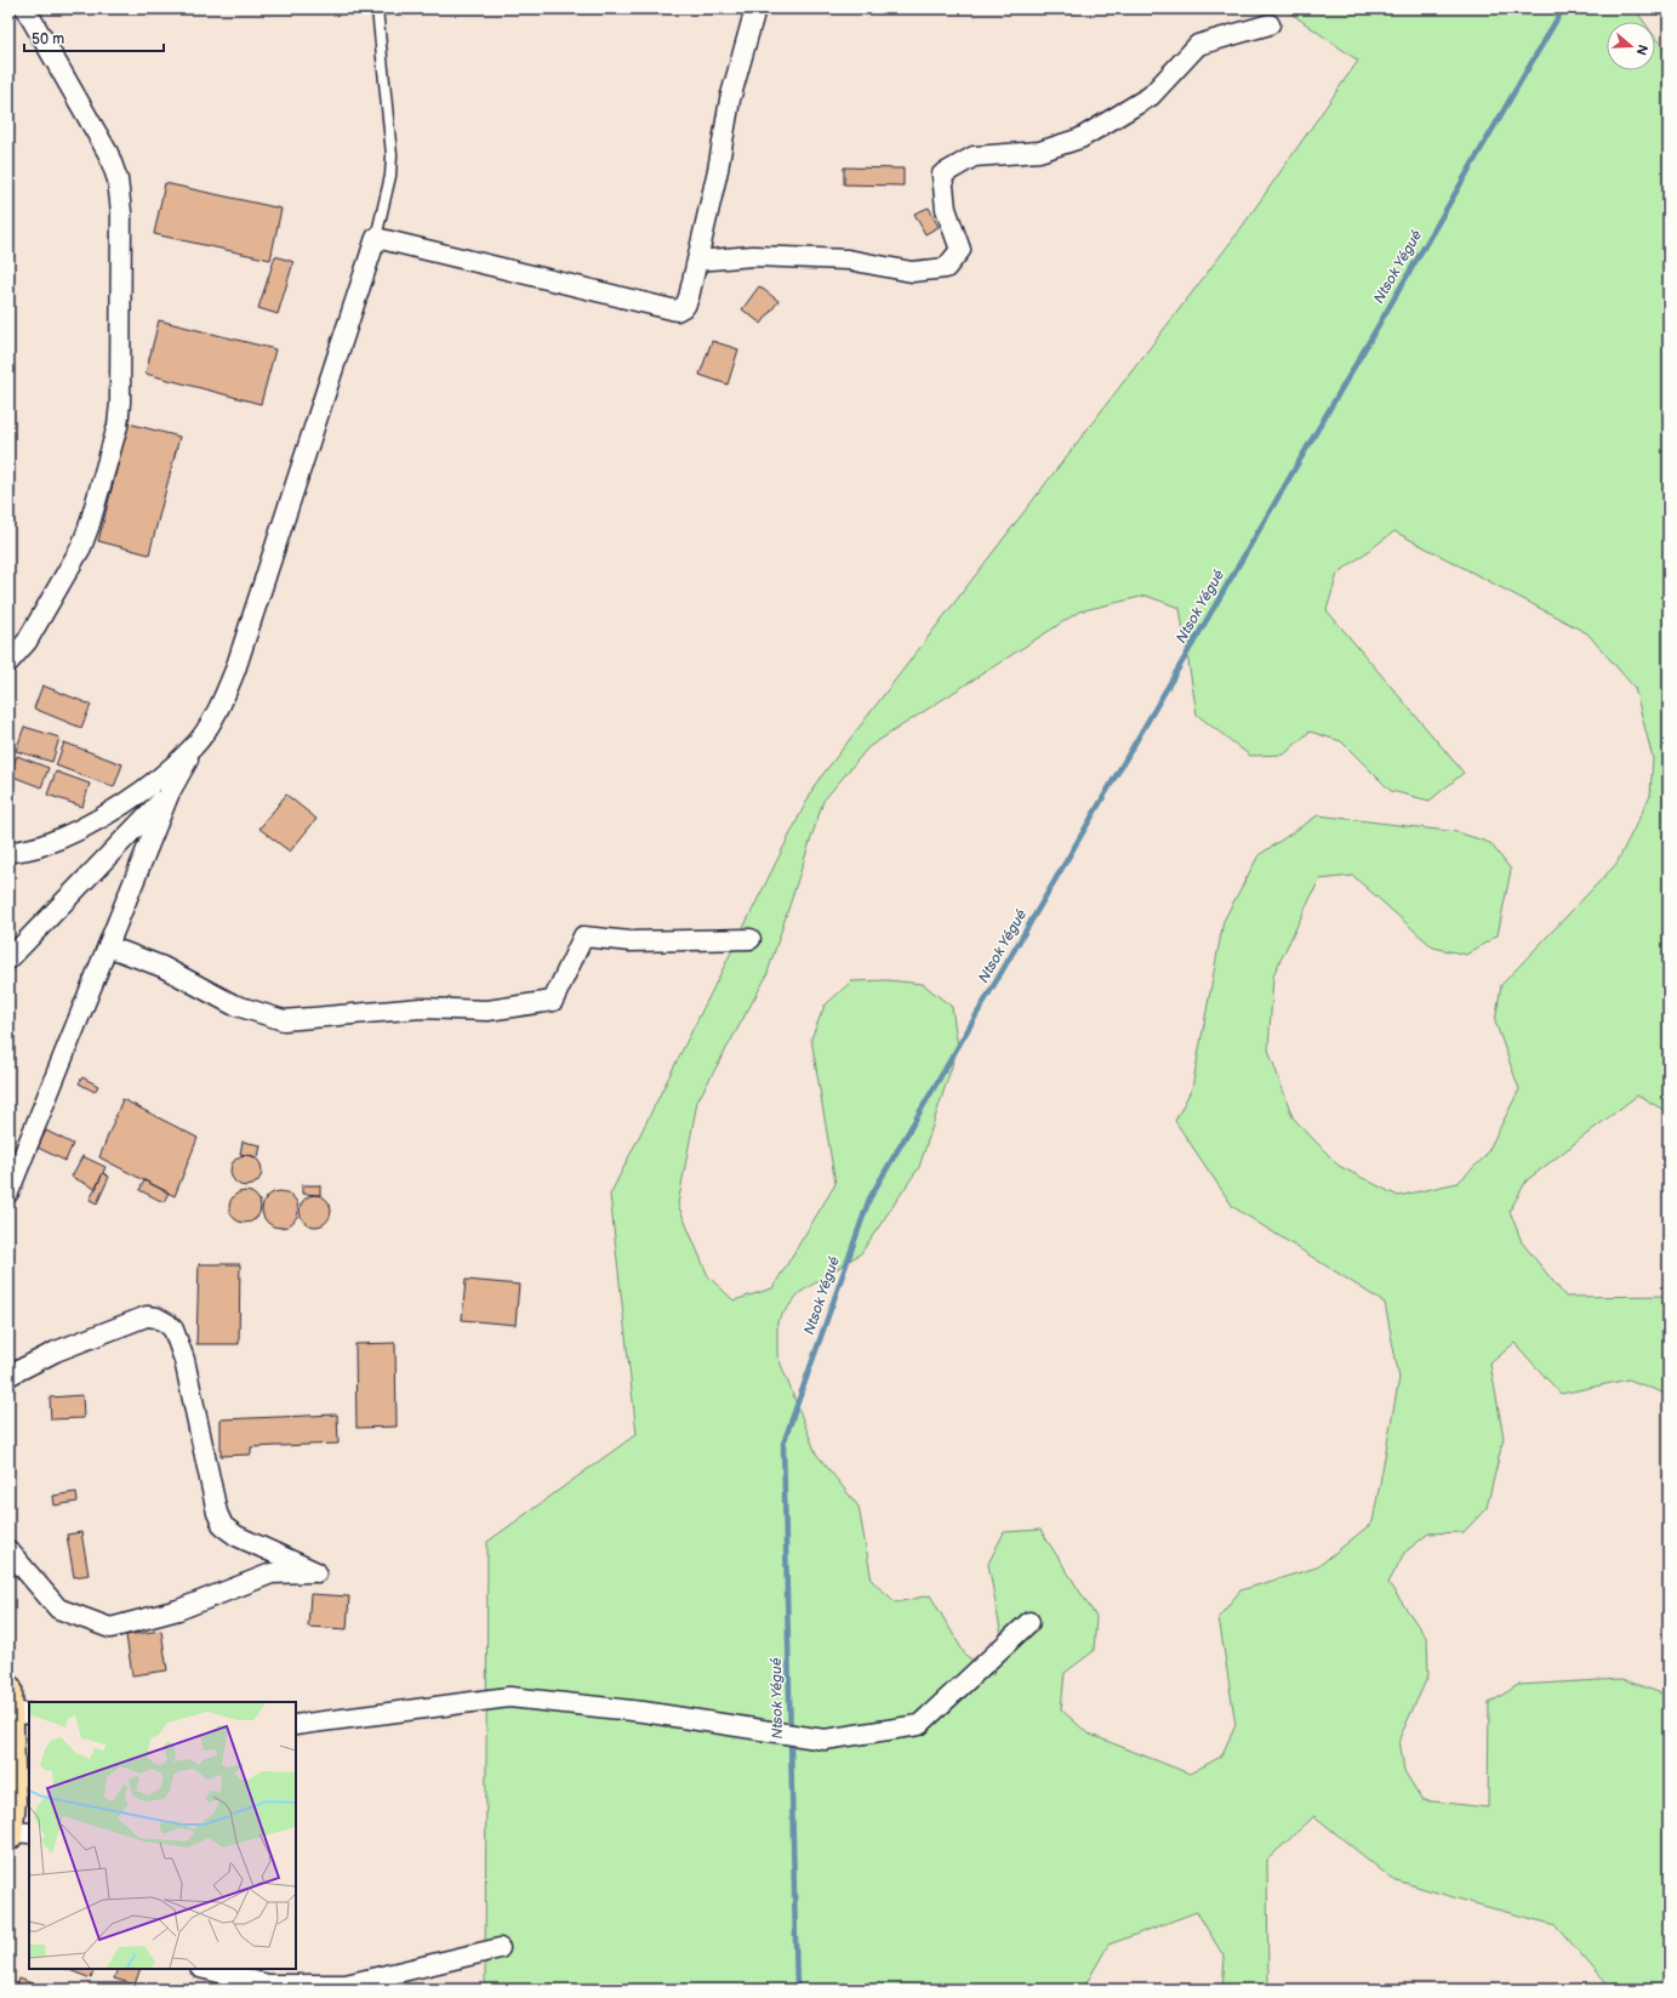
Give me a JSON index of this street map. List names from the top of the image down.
{
  "water": ["Ntsok Yégué"],
  "scale_bar": "50 m",
  "north": "right"
}
